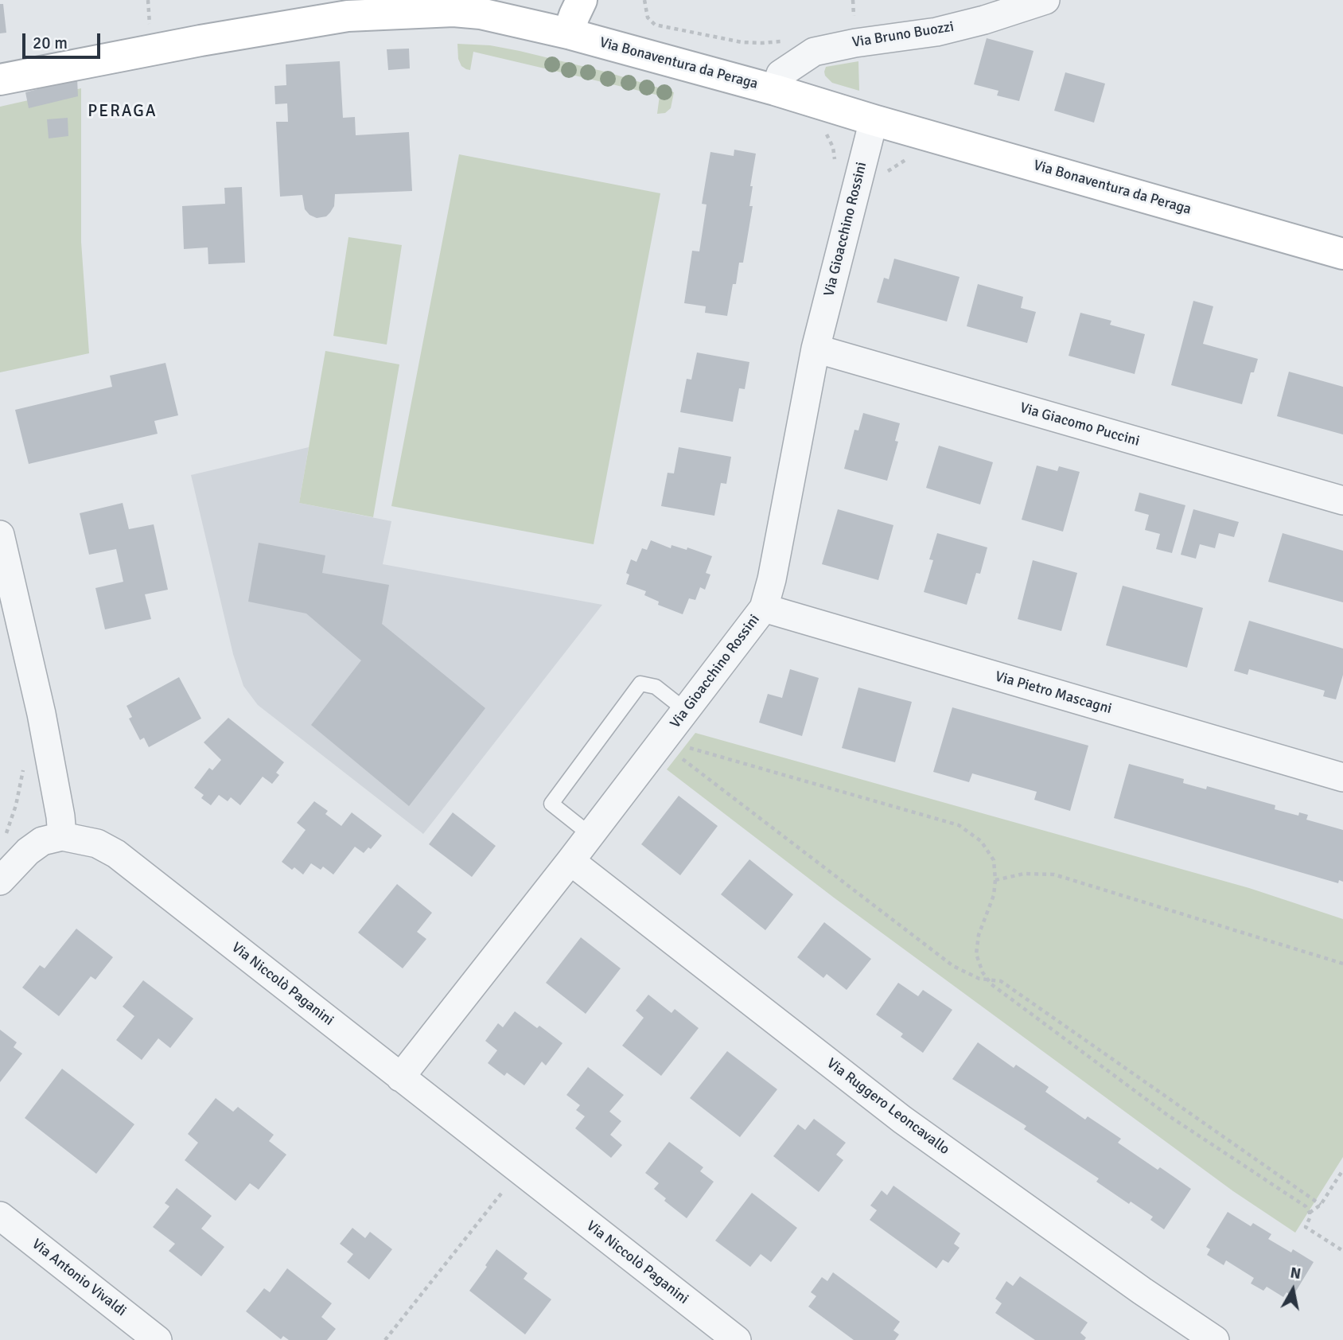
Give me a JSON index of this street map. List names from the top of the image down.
{
  "streets": {
    "main road": ["Via Bonaventura da Peraga"],
    "street": [
      "Via Bruno Buozzi",
      "Via Gioacchino Rossini",
      "Via Giacomo Puccini",
      "Via Pietro Mascagni",
      "Via Niccolò Paganini",
      "Via Ruggero Leoncavallo",
      "Via Antonio Vivaldi"
    ]
  },
  "crossings": [
    ["Via Bruno Buozzi", "Via Bonaventura da Peraga"],
    ["Via Bonaventura da Peraga", "Via Gioacchino Rossini"],
    ["Via Gioacchino Rossini", "Via Giacomo Puccini"],
    ["Via Gioacchino Rossini", "Via Pietro Mascagni"],
    ["Via Gioacchino Rossini", "Via Niccolò Paganini"],
    ["Via Gioacchino Rossini", "Via Ruggero Leoncavallo"]
  ],
  "districts": ["PERAGA"],
  "scale_bar": "20 m",
  "north": "top"
}
